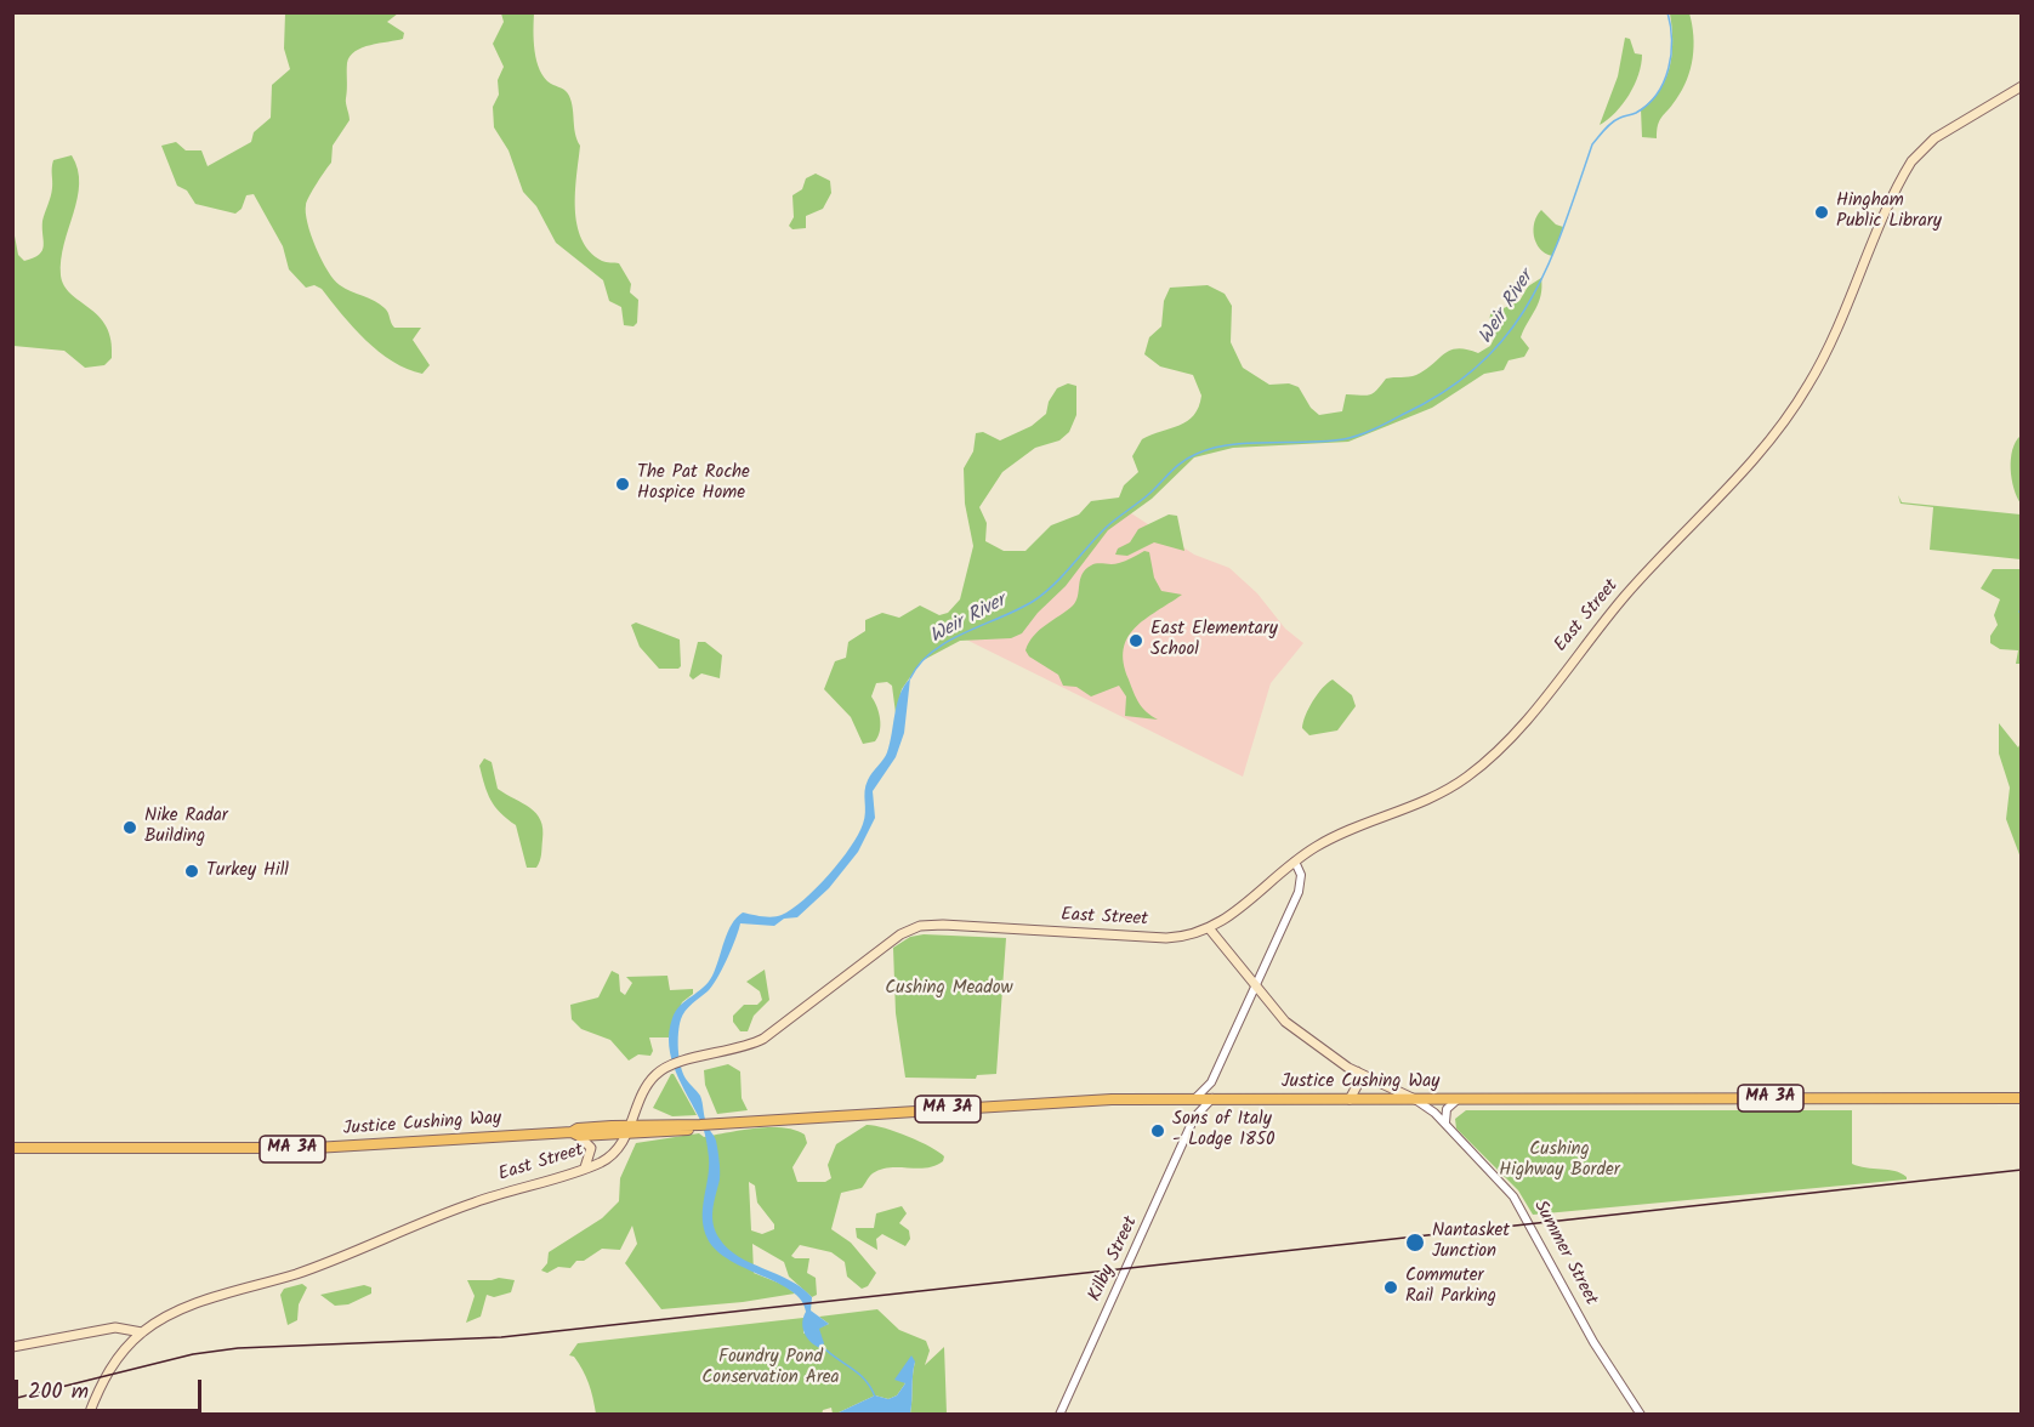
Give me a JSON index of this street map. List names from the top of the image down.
{
  "streets": {
    "main road": [
      "East Street",
      "Justice Cushing Way",
      "MA 3A",
      "Summer Street"
    ],
    "street": ["Kilby Street"]
  },
  "crossings": [
    ["East Street", "Justice Cushing Way"],
    ["East Street", "Summer Street"],
    ["Justice Cushing Way", "Summer Street"],
    ["Justice Cushing Way", "Kilby Street"]
  ],
  "water": ["Weir River"],
  "parks": ["Cushing Meadow", "Cushing Highway Border", "Foundry Pond Conservation Area"],
  "places": [
    "Hingham Public Library",
    "The Pat Roche Hospice Home",
    "East Elementary School",
    "Nike Radar Building",
    "Turkey Hill",
    "Sons of Italy - Lodge 1850",
    "Nantasket Junction",
    "Commuter Rail Parking"
  ],
  "scale_bar": "200 m"
}
